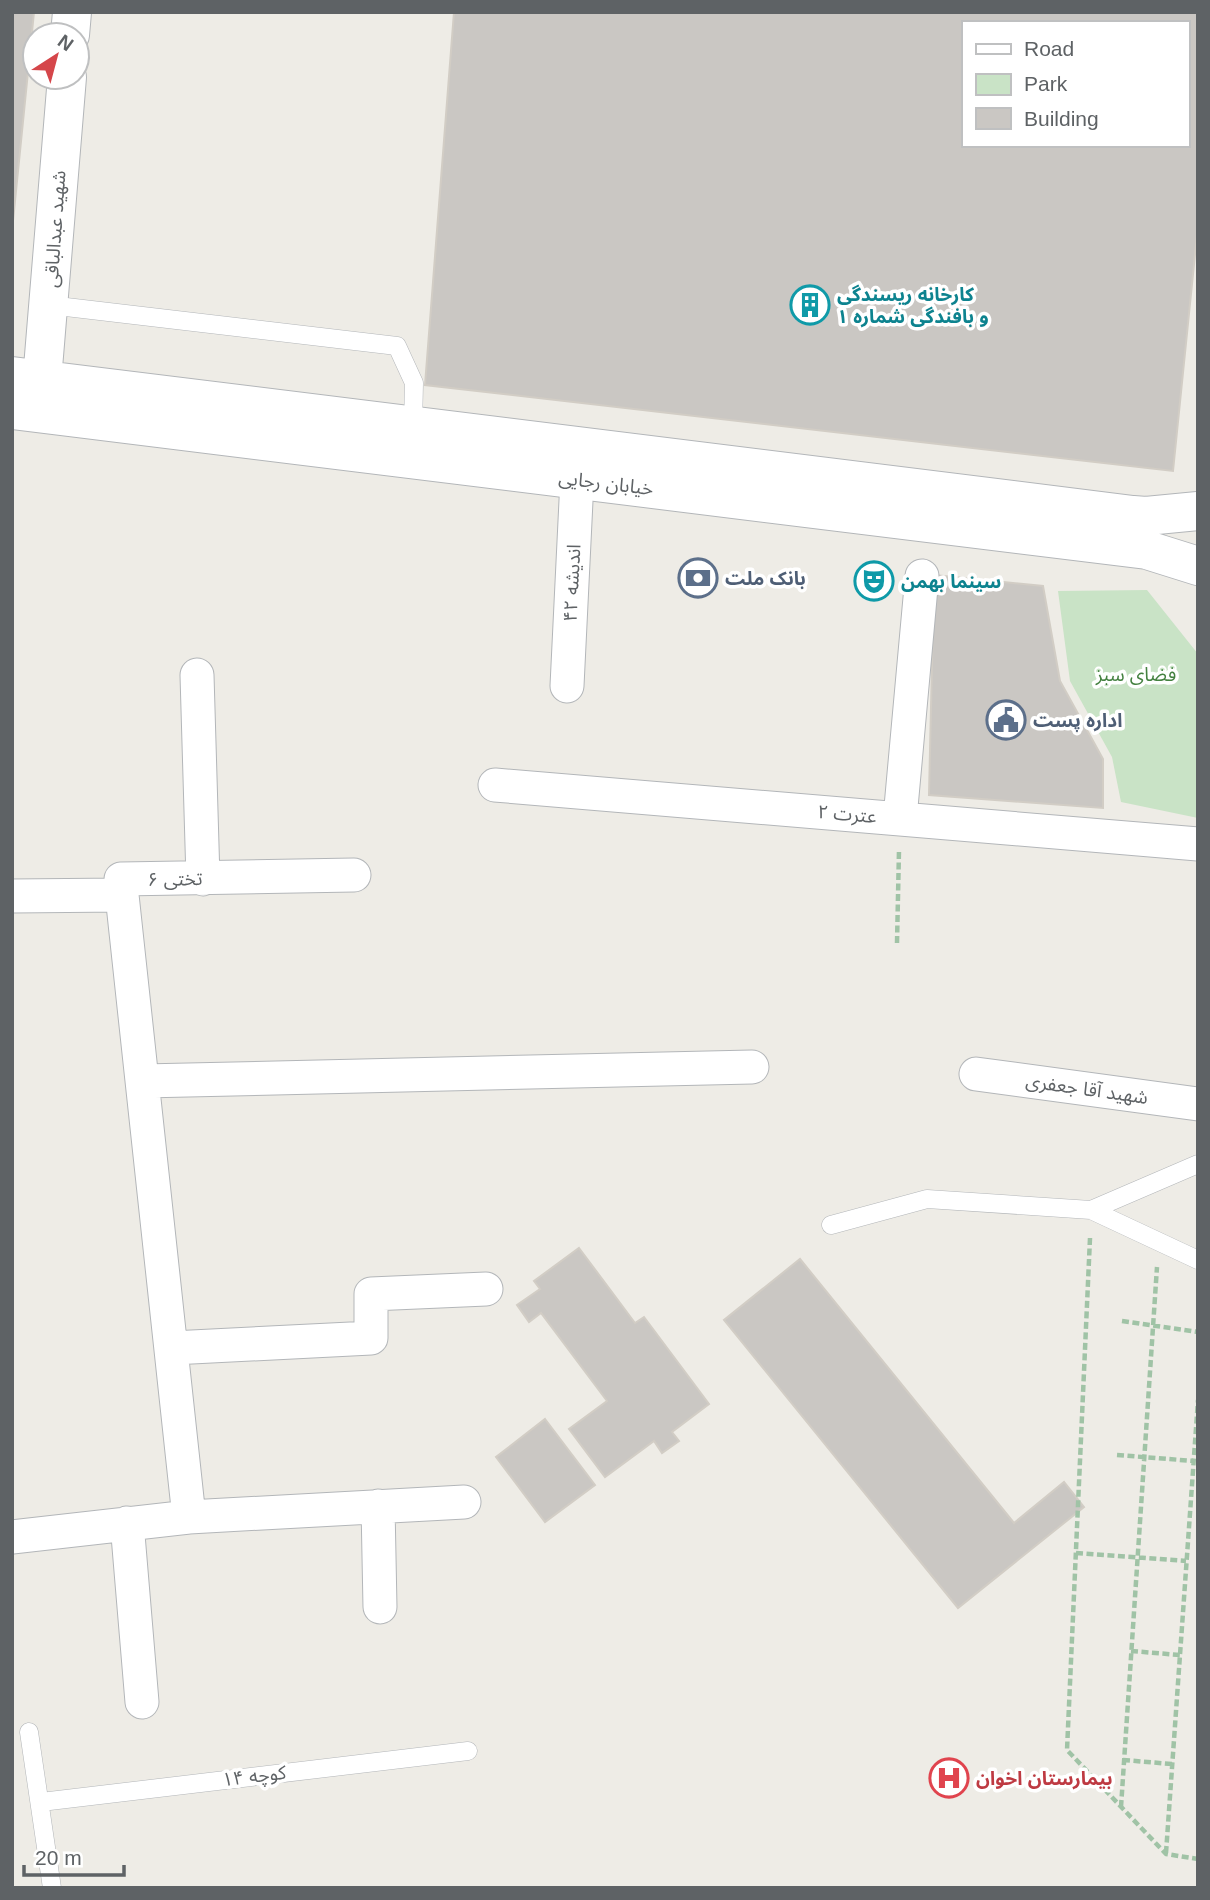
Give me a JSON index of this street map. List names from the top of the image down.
{
  "streets": {
    "main road": ["شهید عبدالباقی", "خیابان رجایی"],
    "street": [
      "اندیشه ۴۲",
      "عترت ۲",
      "تختی ۶",
      "شهید آقا جعفری"
    ],
    "lane": ["کوچه ۱۴"]
  },
  "crossings": [
    ["شهید عبدالباقی", "خیابان رجایی"],
    ["خیابان رجایی", "اندیشه ۴۲"]
  ],
  "parks": ["فضای سبز"],
  "places": {
    "building": ["کارخانه ریسندگی و بافندگی شماره ۱"],
    "bank": ["بانک ملت"],
    "theatre": ["سینما بهمن"],
    "public building": ["اداره پست"],
    "hospital": ["بیمارستان اخوان"]
  },
  "legend": ["Road", "Park", "Building"],
  "scale_bar": "20 m",
  "north": "top right"
}
